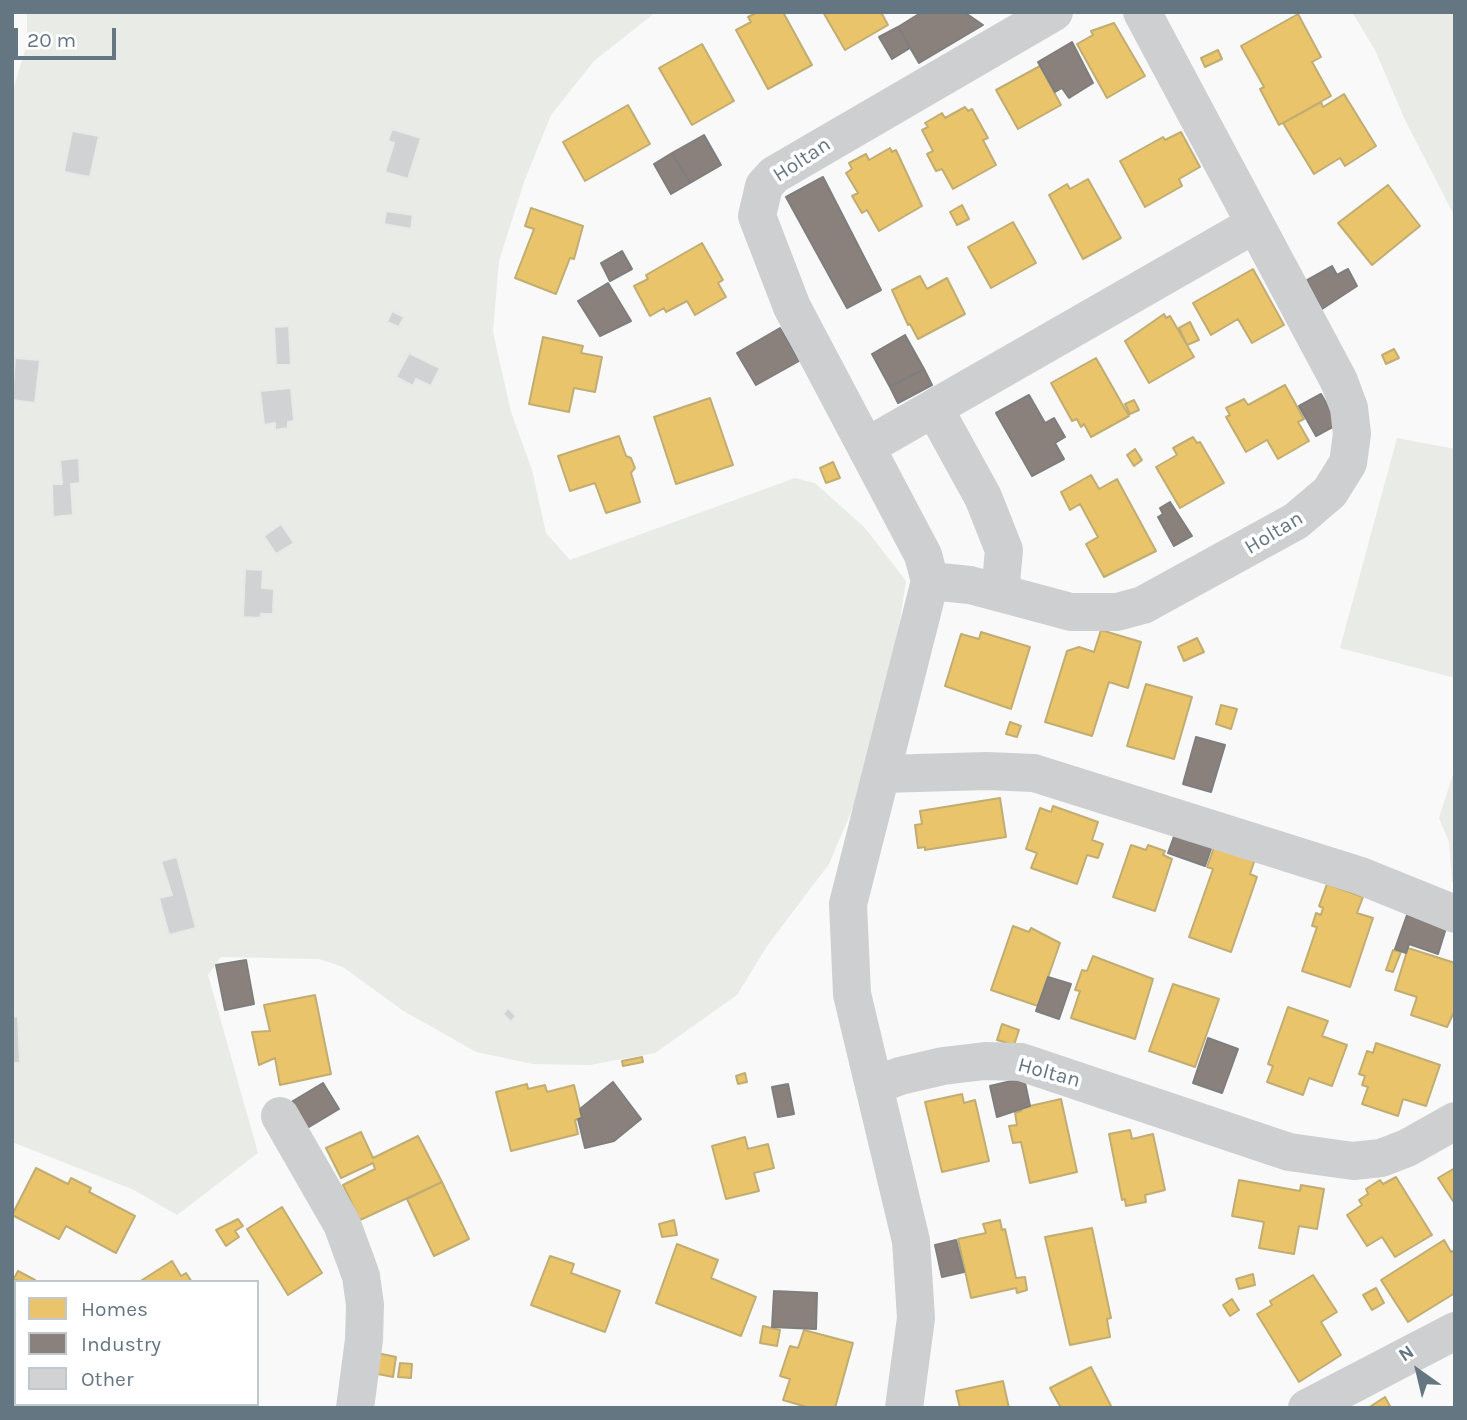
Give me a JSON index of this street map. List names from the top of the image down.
{
  "streets": {
    "street": ["Holtan"]
  },
  "legend": ["Homes", "Industry", "Other"],
  "scale_bar": "20 m",
  "north": "top left"
}
